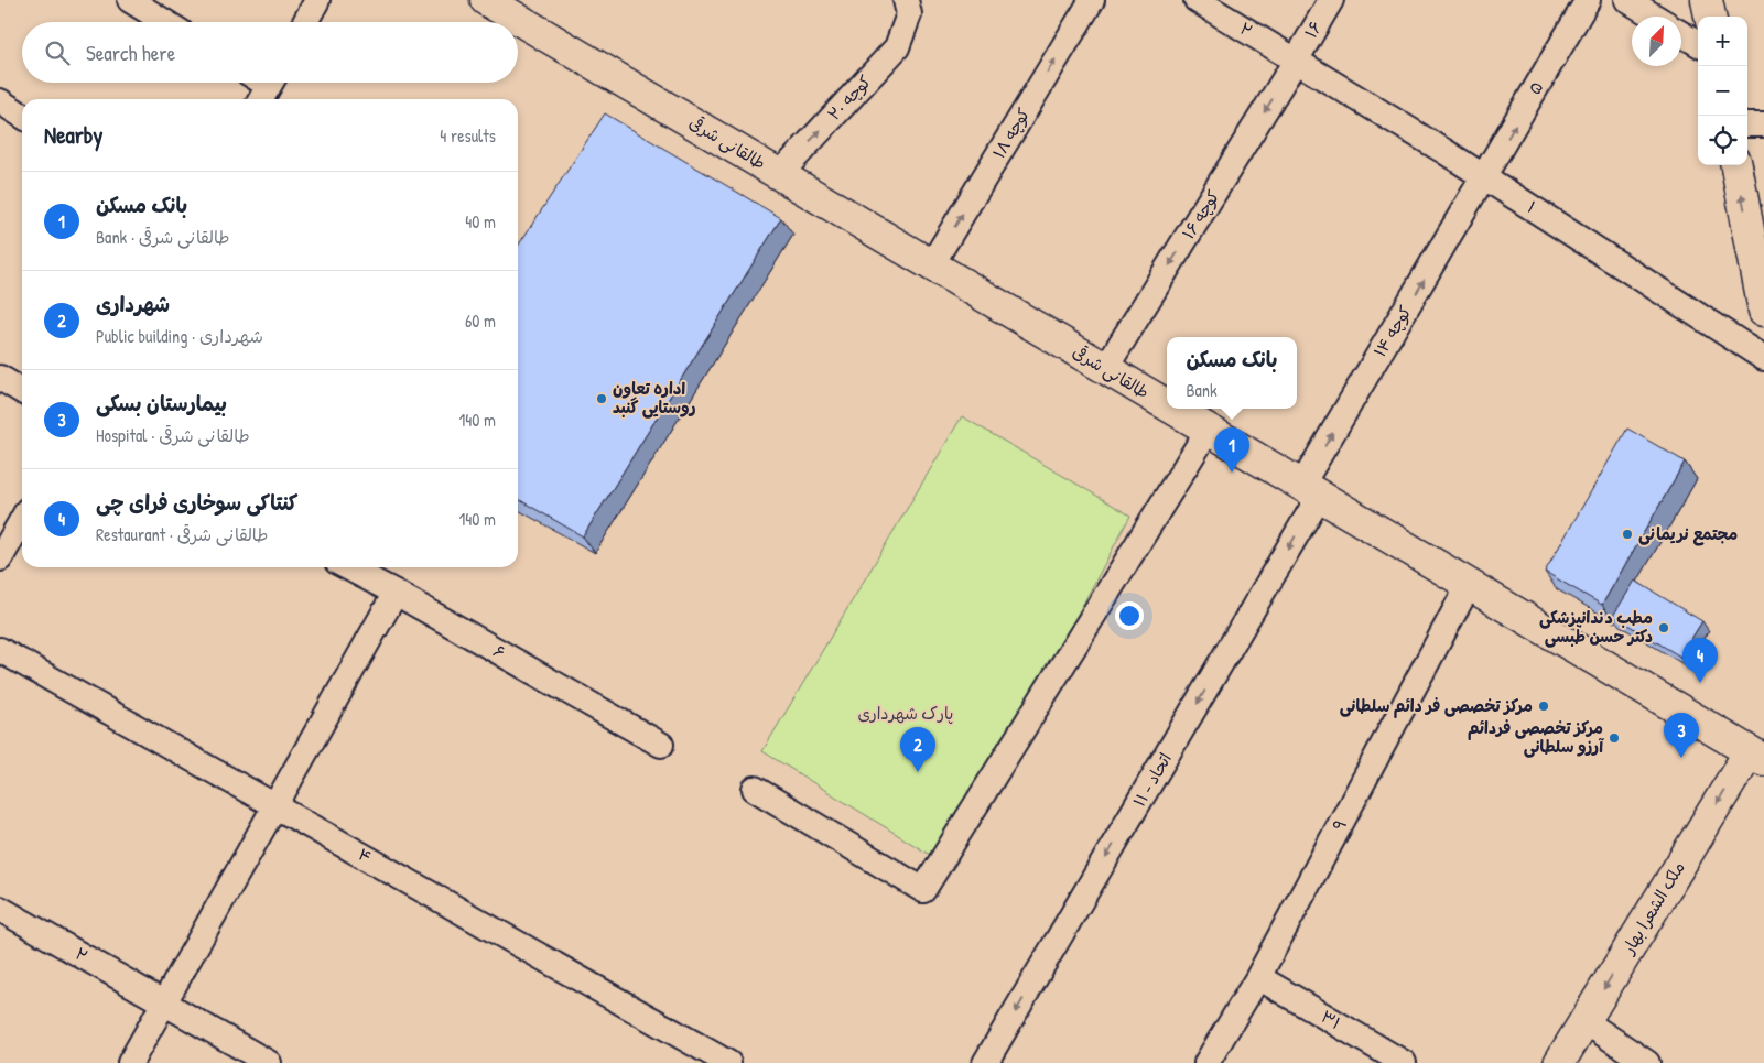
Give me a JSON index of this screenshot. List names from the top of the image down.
{
  "streets": {
    "main road": ["طالقانی شرقی", "ملک الشعرا بهار"],
    "street": [
      "۲",
      "۱۶",
      "۵",
      "کوچه ۲۰",
      "کوچه ۱۸",
      "۱",
      "کوچه ۱۶",
      "کوچه ۱۴",
      "۶",
      "اتحاد - ۱۱",
      "۹",
      "۴",
      "۳۱"
    ]
  },
  "crossings": [
    ["۲", "۱۶"],
    ["۲", "۱"],
    ["۲", "کوچه ۱۶"],
    ["۱۶", "۱"],
    ["۱۶", "کوچه ۱۶"],
    ["۵", "۱"],
    ["۵", "کوچه ۱۴"],
    ["کوچه ۲۰", "طالقانی شرقی"],
    ["کوچه ۱۸", "طالقانی شرقی"],
    ["طالقانی شرقی", "کوچه ۱۶"],
    ["طالقانی شرقی", "کوچه ۱۴"],
    ["طالقانی شرقی", "اتحاد - ۱۱"],
    ["طالقانی شرقی", "۹"],
    ["طالقانی شرقی", "ملک الشعرا بهار"],
    ["۱", "کوچه ۱۶"],
    ["۱", "کوچه ۱۴"],
    ["کوچه ۱۴", "اتحاد - ۱۱"],
    ["۹", "۳۱"]
  ],
  "one_way": [
    "۵",
    "کوچه ۲۰",
    "کوچه ۱۸",
    "کوچه ۱۶",
    "کوچه ۱۴",
    "اتحاد - ۱۱",
    "ملک الشعرا بهار"
  ],
  "parks": ["پارک شهرداری"],
  "places": [
    "اداره تعاون روستایی گنبد",
    "مجتمع نریمانی",
    "مطب دندانپزشکی دکتر حسن طبسی",
    "مرکز تخصصی فر دائم سلطانی",
    "مرکز تخصصی فردائم آرزو سلطانی"
  ],
  "north": "top right",
  "page": {
    "map_buttons": ["+", "−"],
    "search": "Search here",
    "heading": ["Nearby", "4 results"],
    "list": [
      {
        "mark": "1",
        "name": "بانک مسکن",
        "note": "Bank · طالقانی شرقی",
        "value": "40 m"
      },
      {
        "mark": "2",
        "name": "شهرداری",
        "note": "Public building · شهرداری",
        "value": "60 m"
      },
      {
        "mark": "3",
        "name": "بیمارستان بسکی",
        "note": "Hospital · طالقانی شرقی",
        "value": "140 m"
      },
      {
        "mark": "4",
        "name": "کنتاکی سوخاری فرای چی",
        "note": "Restaurant · طالقانی شرقی",
        "value": "140 m"
      }
    ],
    "popup": ["بانک مسکن", "Bank"],
    "pins": [
      "1",
      "4",
      "3",
      "2"
    ]
  }
}
